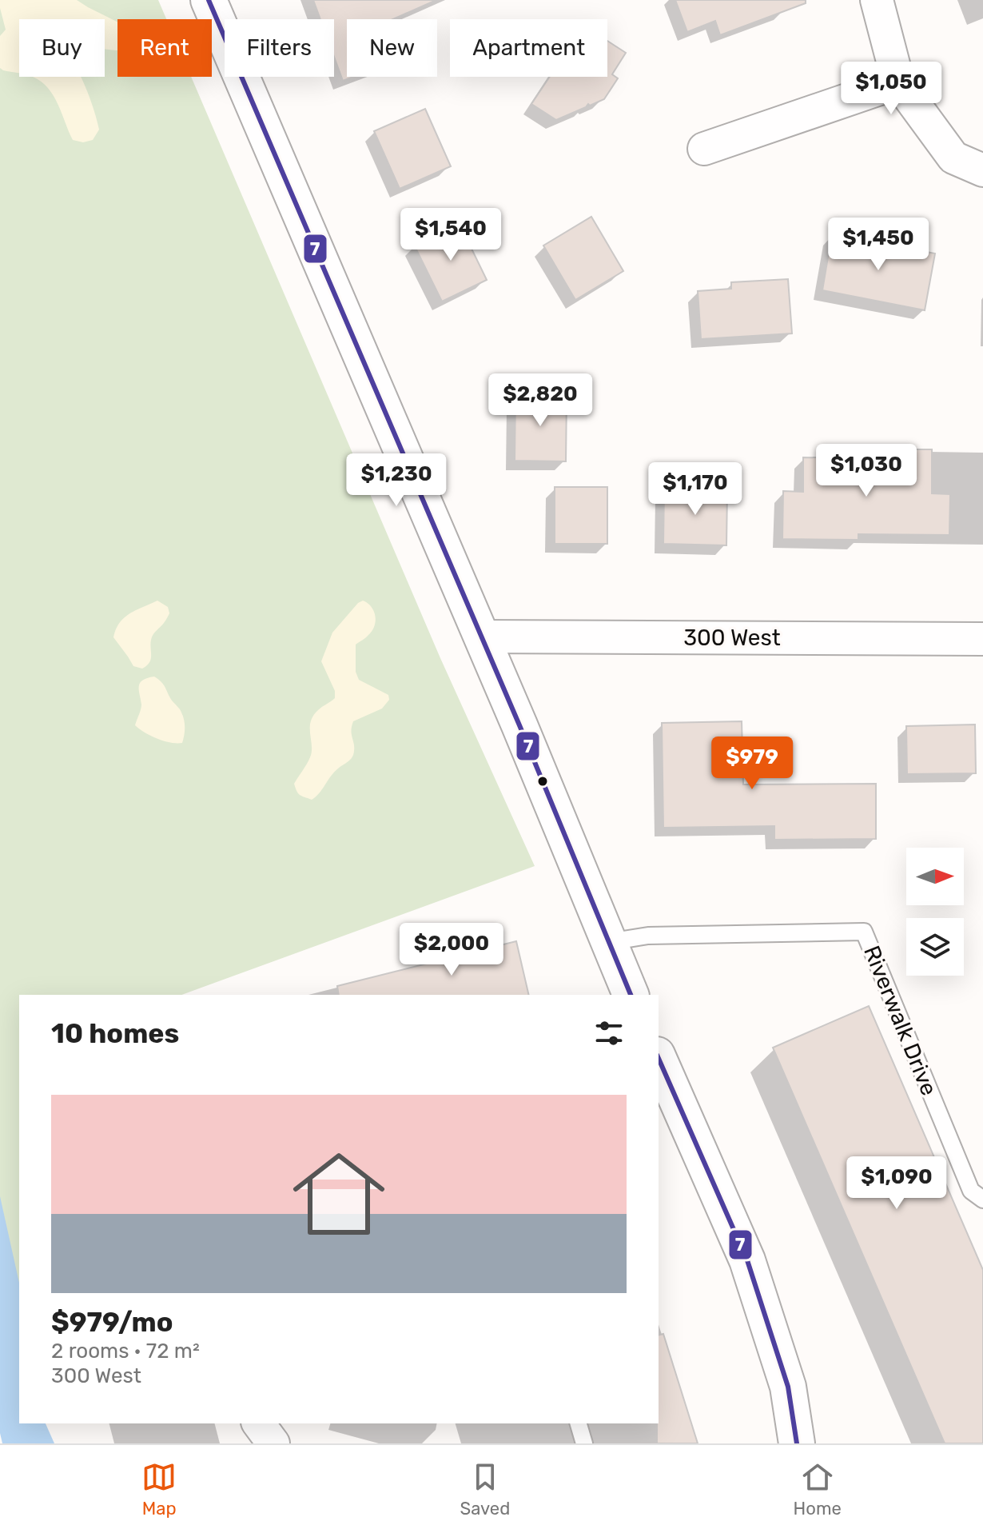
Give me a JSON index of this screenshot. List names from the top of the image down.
{
  "streets": {
    "street": ["300 West"],
    "lane": ["Riverwalk Drive"]
  },
  "lines": ["transit line 7"],
  "north": "right",
  "page": {
    "chip": [
      "Buy",
      "Rent",
      "Filters",
      "New",
      "Apartment"
    ],
    "price": [
      "$1,050",
      "$1,540",
      "$1,450",
      "$2,820",
      "$1,030",
      "$1,230",
      "$1,170",
      "$979",
      "$2,000",
      "$1,090"
    ],
    "heading": "10 homes",
    "list": [
      {
        "name": "$979/mo",
        "note": "2 rooms · 72 m² · 300 West"
      }
    ],
    "tabs": ["Map", "Saved", "Home"]
  }
}
